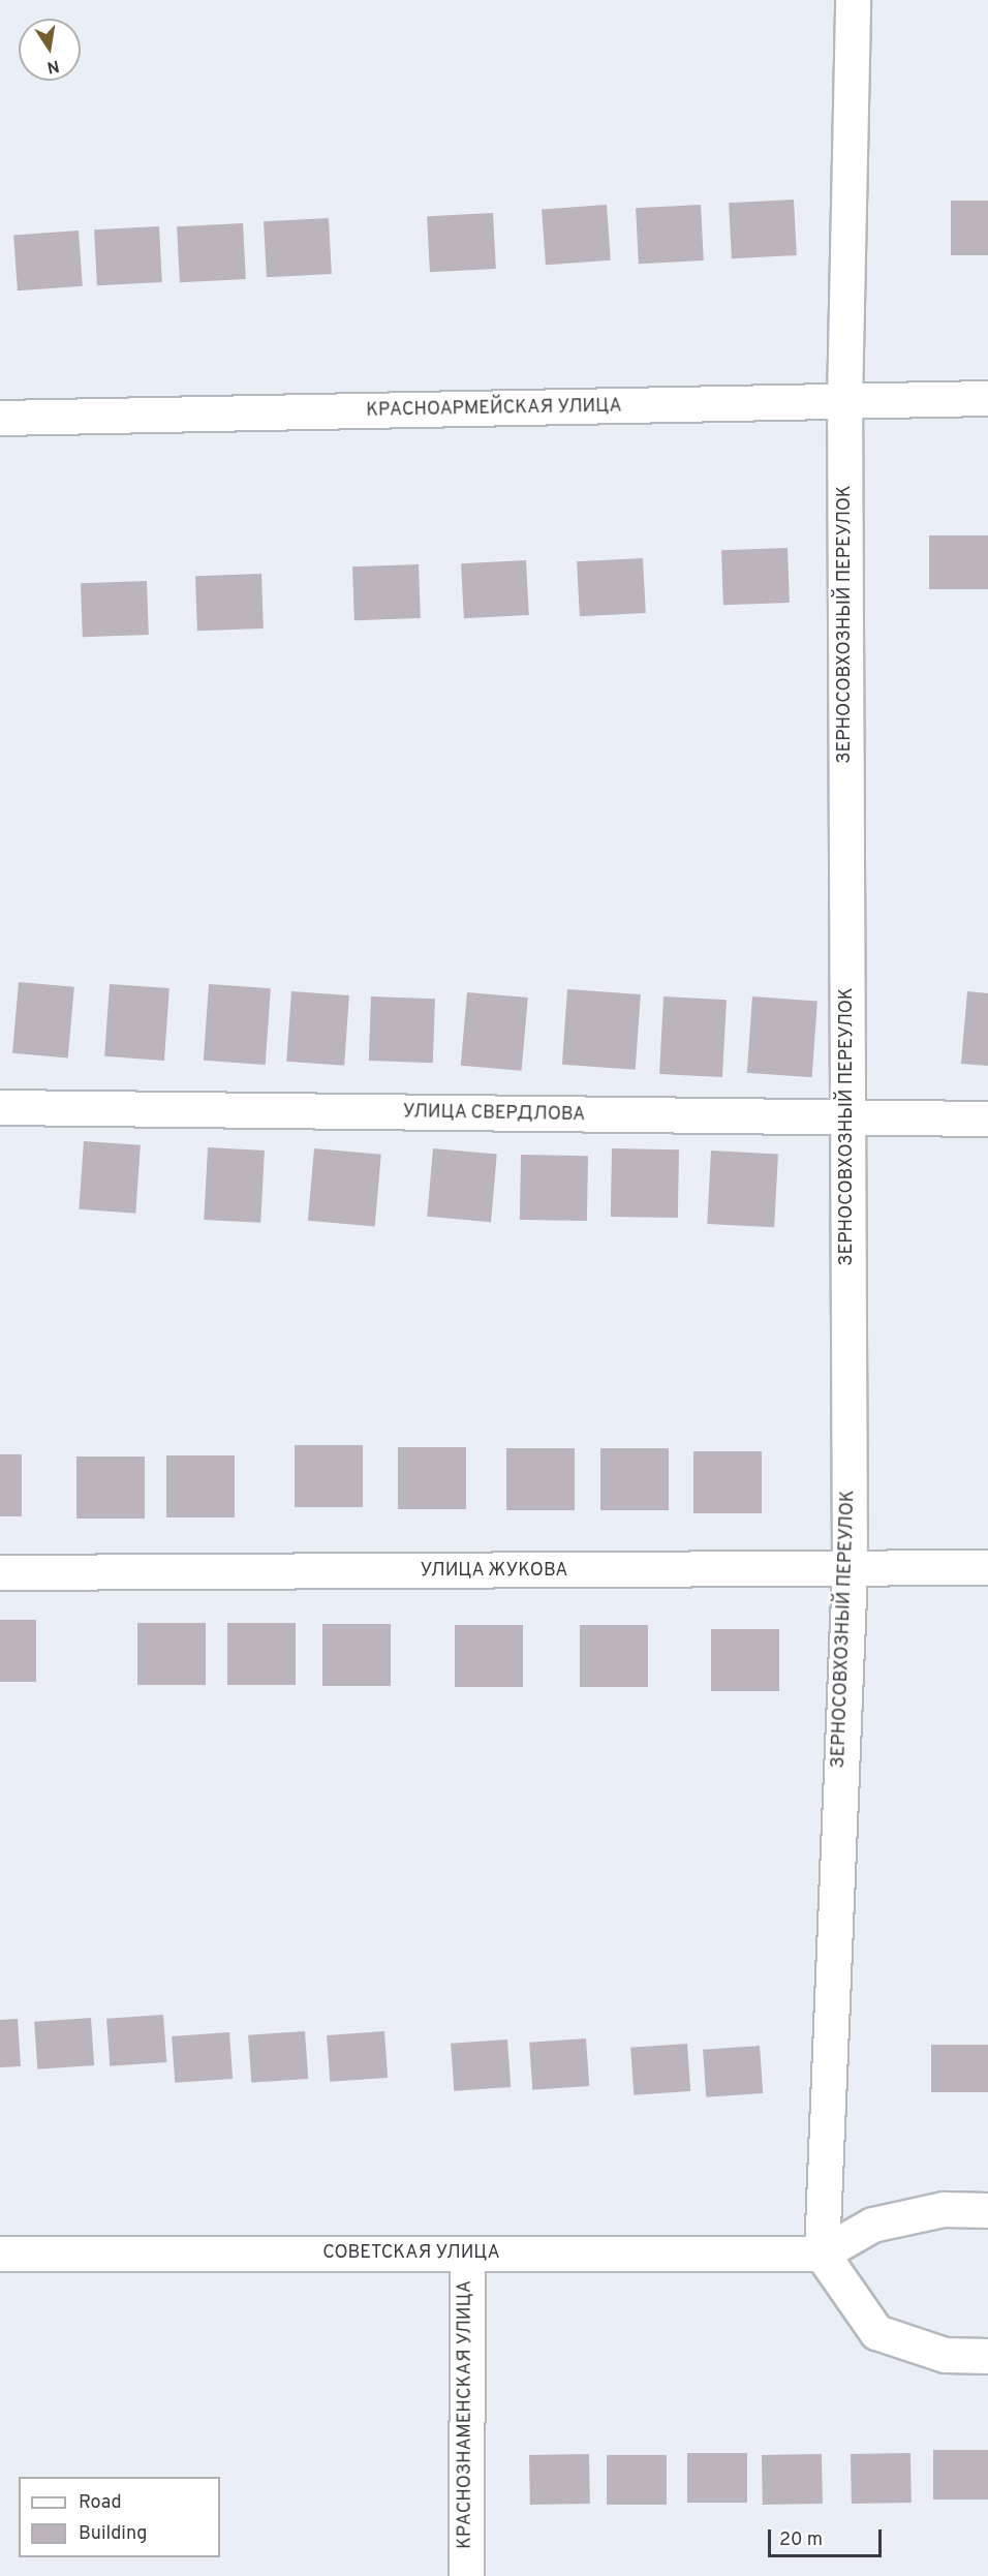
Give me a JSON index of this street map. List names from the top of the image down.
{
  "streets": {
    "street": [
      "КРАСНОАРМЕЙСКАЯ УЛИЦА",
      "ЗЕРНОСОВХОЗНЫЙ ПЕРЕУЛОК",
      "УЛИЦА СВЕРДЛОВА",
      "УЛИЦА ЖУКОВА",
      "СОВЕТСКАЯ УЛИЦА",
      "КРАСНОЗНАМЕНСКАЯ УЛИЦА"
    ]
  },
  "crossings": [
    ["КРАСНОАРМЕЙСКАЯ УЛИЦА", "ЗЕРНОСОВХОЗНЫЙ ПЕРЕУЛОК"],
    ["ЗЕРНОСОВХОЗНЫЙ ПЕРЕУЛОК", "УЛИЦА СВЕРДЛОВА"],
    ["ЗЕРНОСОВХОЗНЫЙ ПЕРЕУЛОК", "УЛИЦА ЖУКОВА"],
    ["ЗЕРНОСОВХОЗНЫЙ ПЕРЕУЛОК", "СОВЕТСКАЯ УЛИЦА"],
    ["СОВЕТСКАЯ УЛИЦА", "КРАСНОЗНАМЕНСКАЯ УЛИЦА"]
  ],
  "legend": ["Road", "Building"],
  "scale_bar": "20 m",
  "north": "bottom"
}
